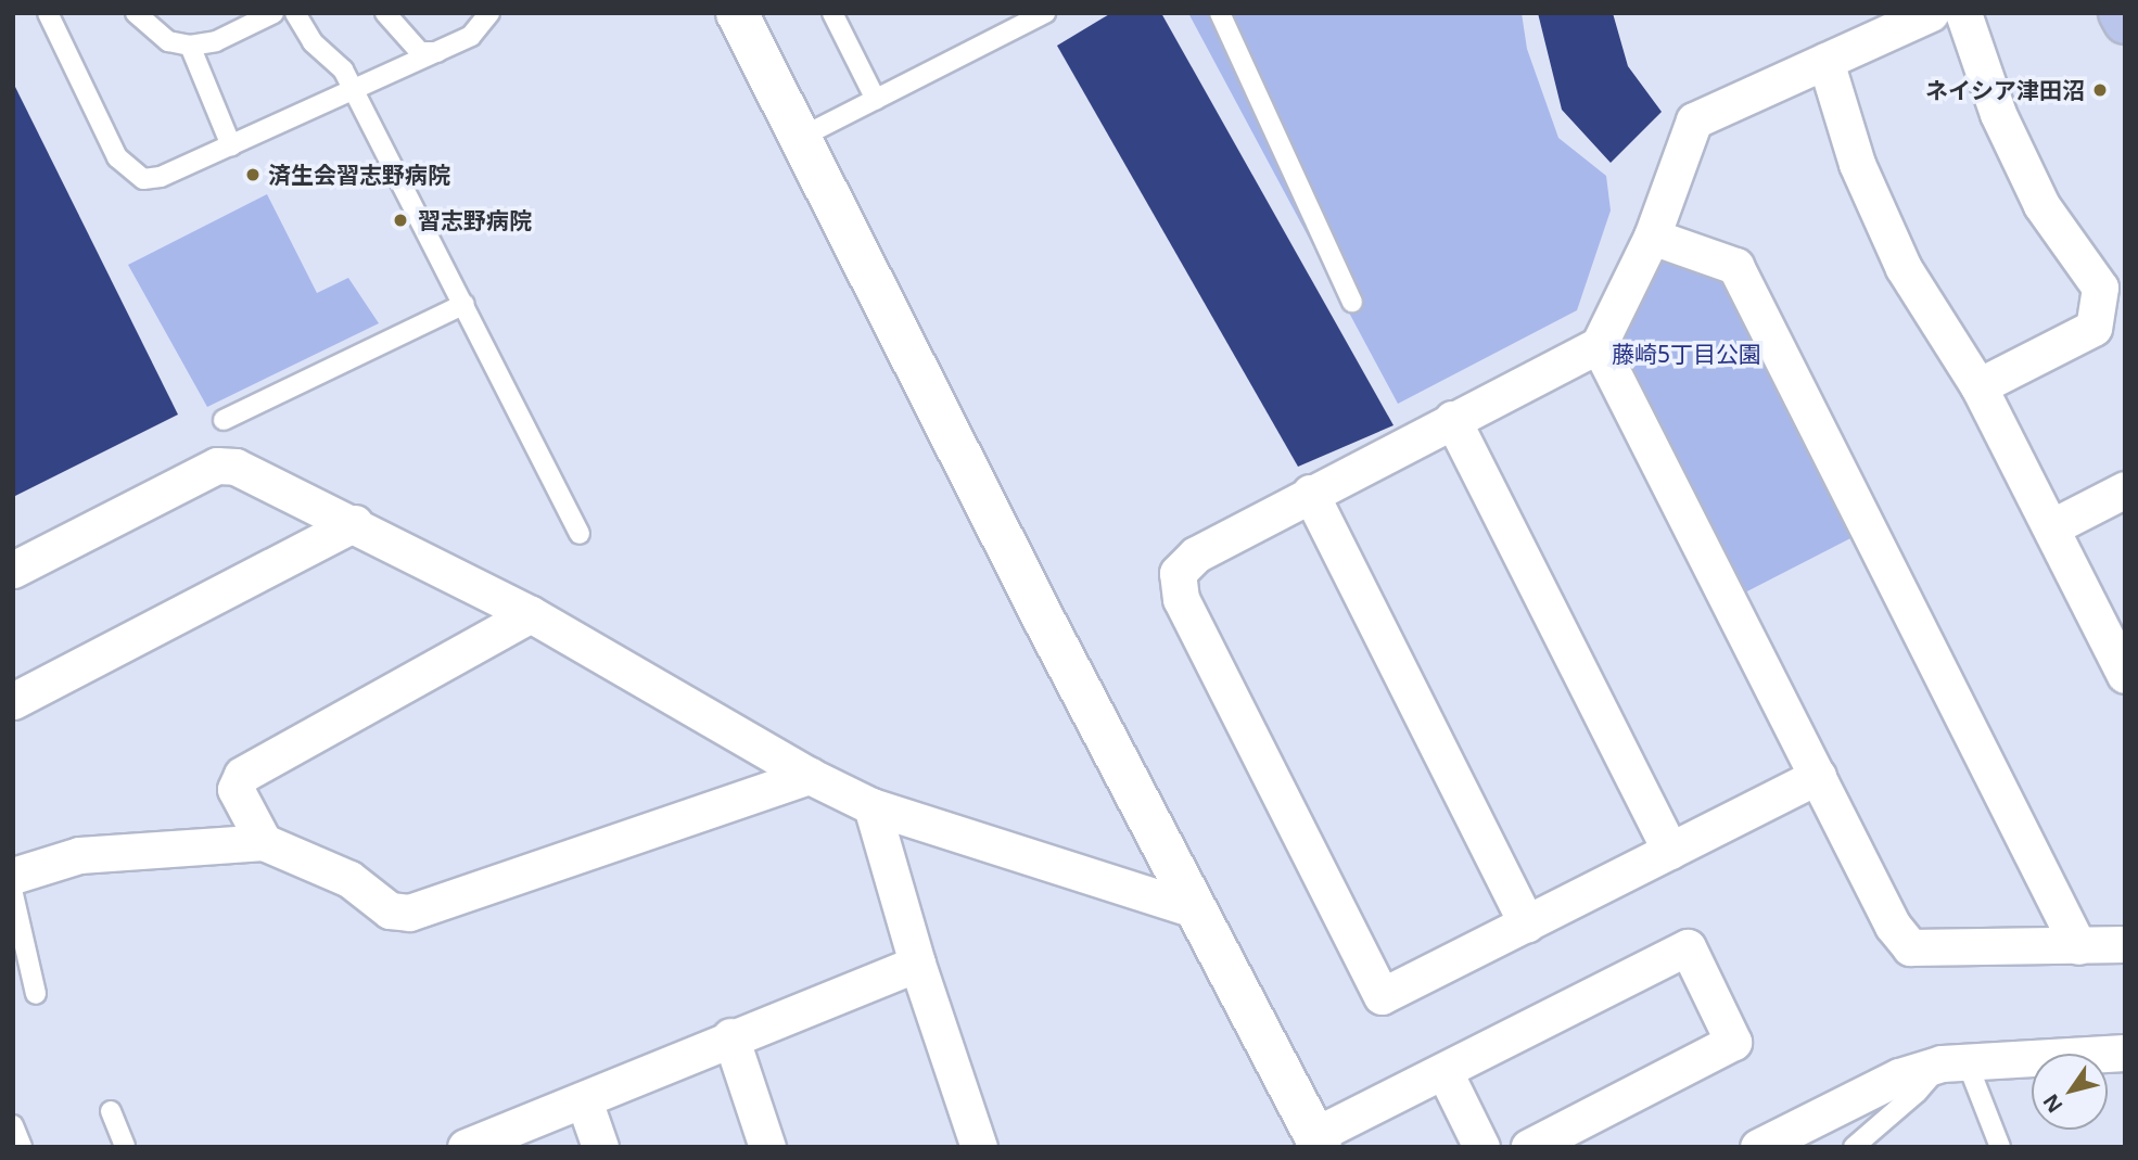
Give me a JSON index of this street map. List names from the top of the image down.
{
  "parks": ["藤崎5丁目公園"],
  "places": ["ネイシア津田沼", "済生会習志野病院", "習志野病院"],
  "north": "bottom left"
}
